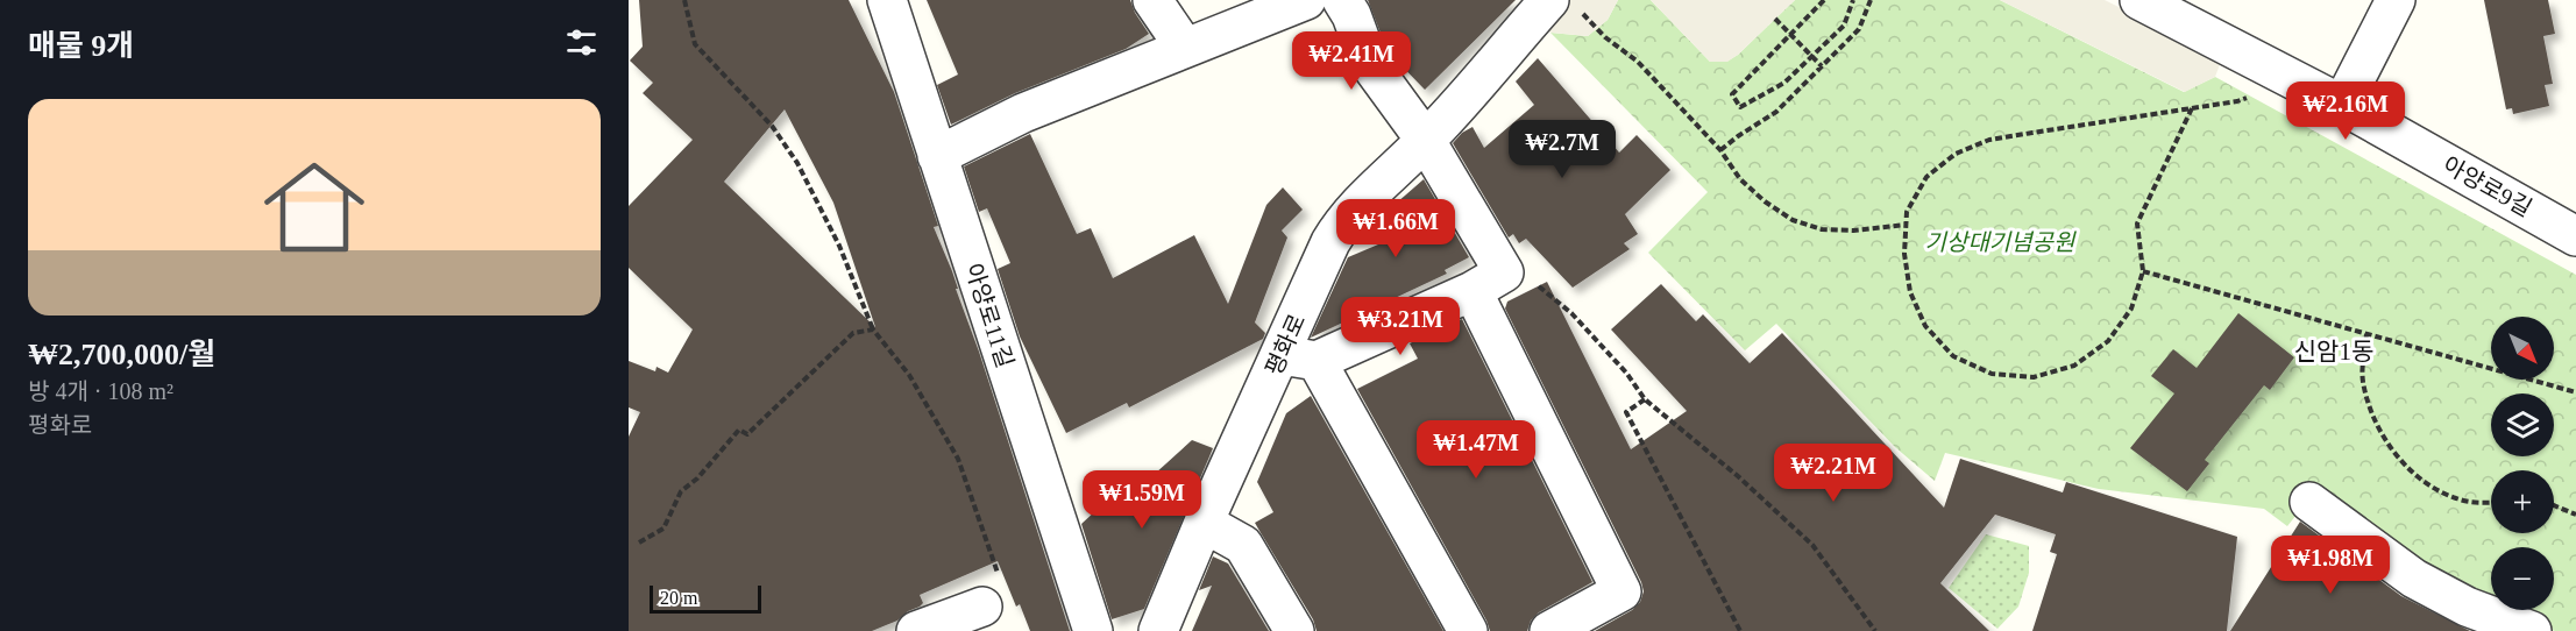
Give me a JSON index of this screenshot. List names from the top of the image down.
{
  "streets": {
    "street": ["아양로9길", "아양로11길", "평화로"]
  },
  "districts": ["신암1동"],
  "parks": ["기상대기념공원"],
  "scale_bar": "20 m",
  "north": "bottom right",
  "page": {
    "heading": "매물 9개",
    "price": [
      "₩2.41M",
      "₩2.16M",
      "₩2.7M",
      "₩1.66M",
      "₩3.21M",
      "₩1.47M",
      "₩2.21M",
      "₩1.59M",
      "₩1.98M"
    ],
    "list": [
      {
        "name": "₩2,700,000/월",
        "note": "방 4개 · 108 m² · 평화로"
      }
    ],
    "map_buttons": ["+", "−"],
    "scale": "20 m"
  }
}
